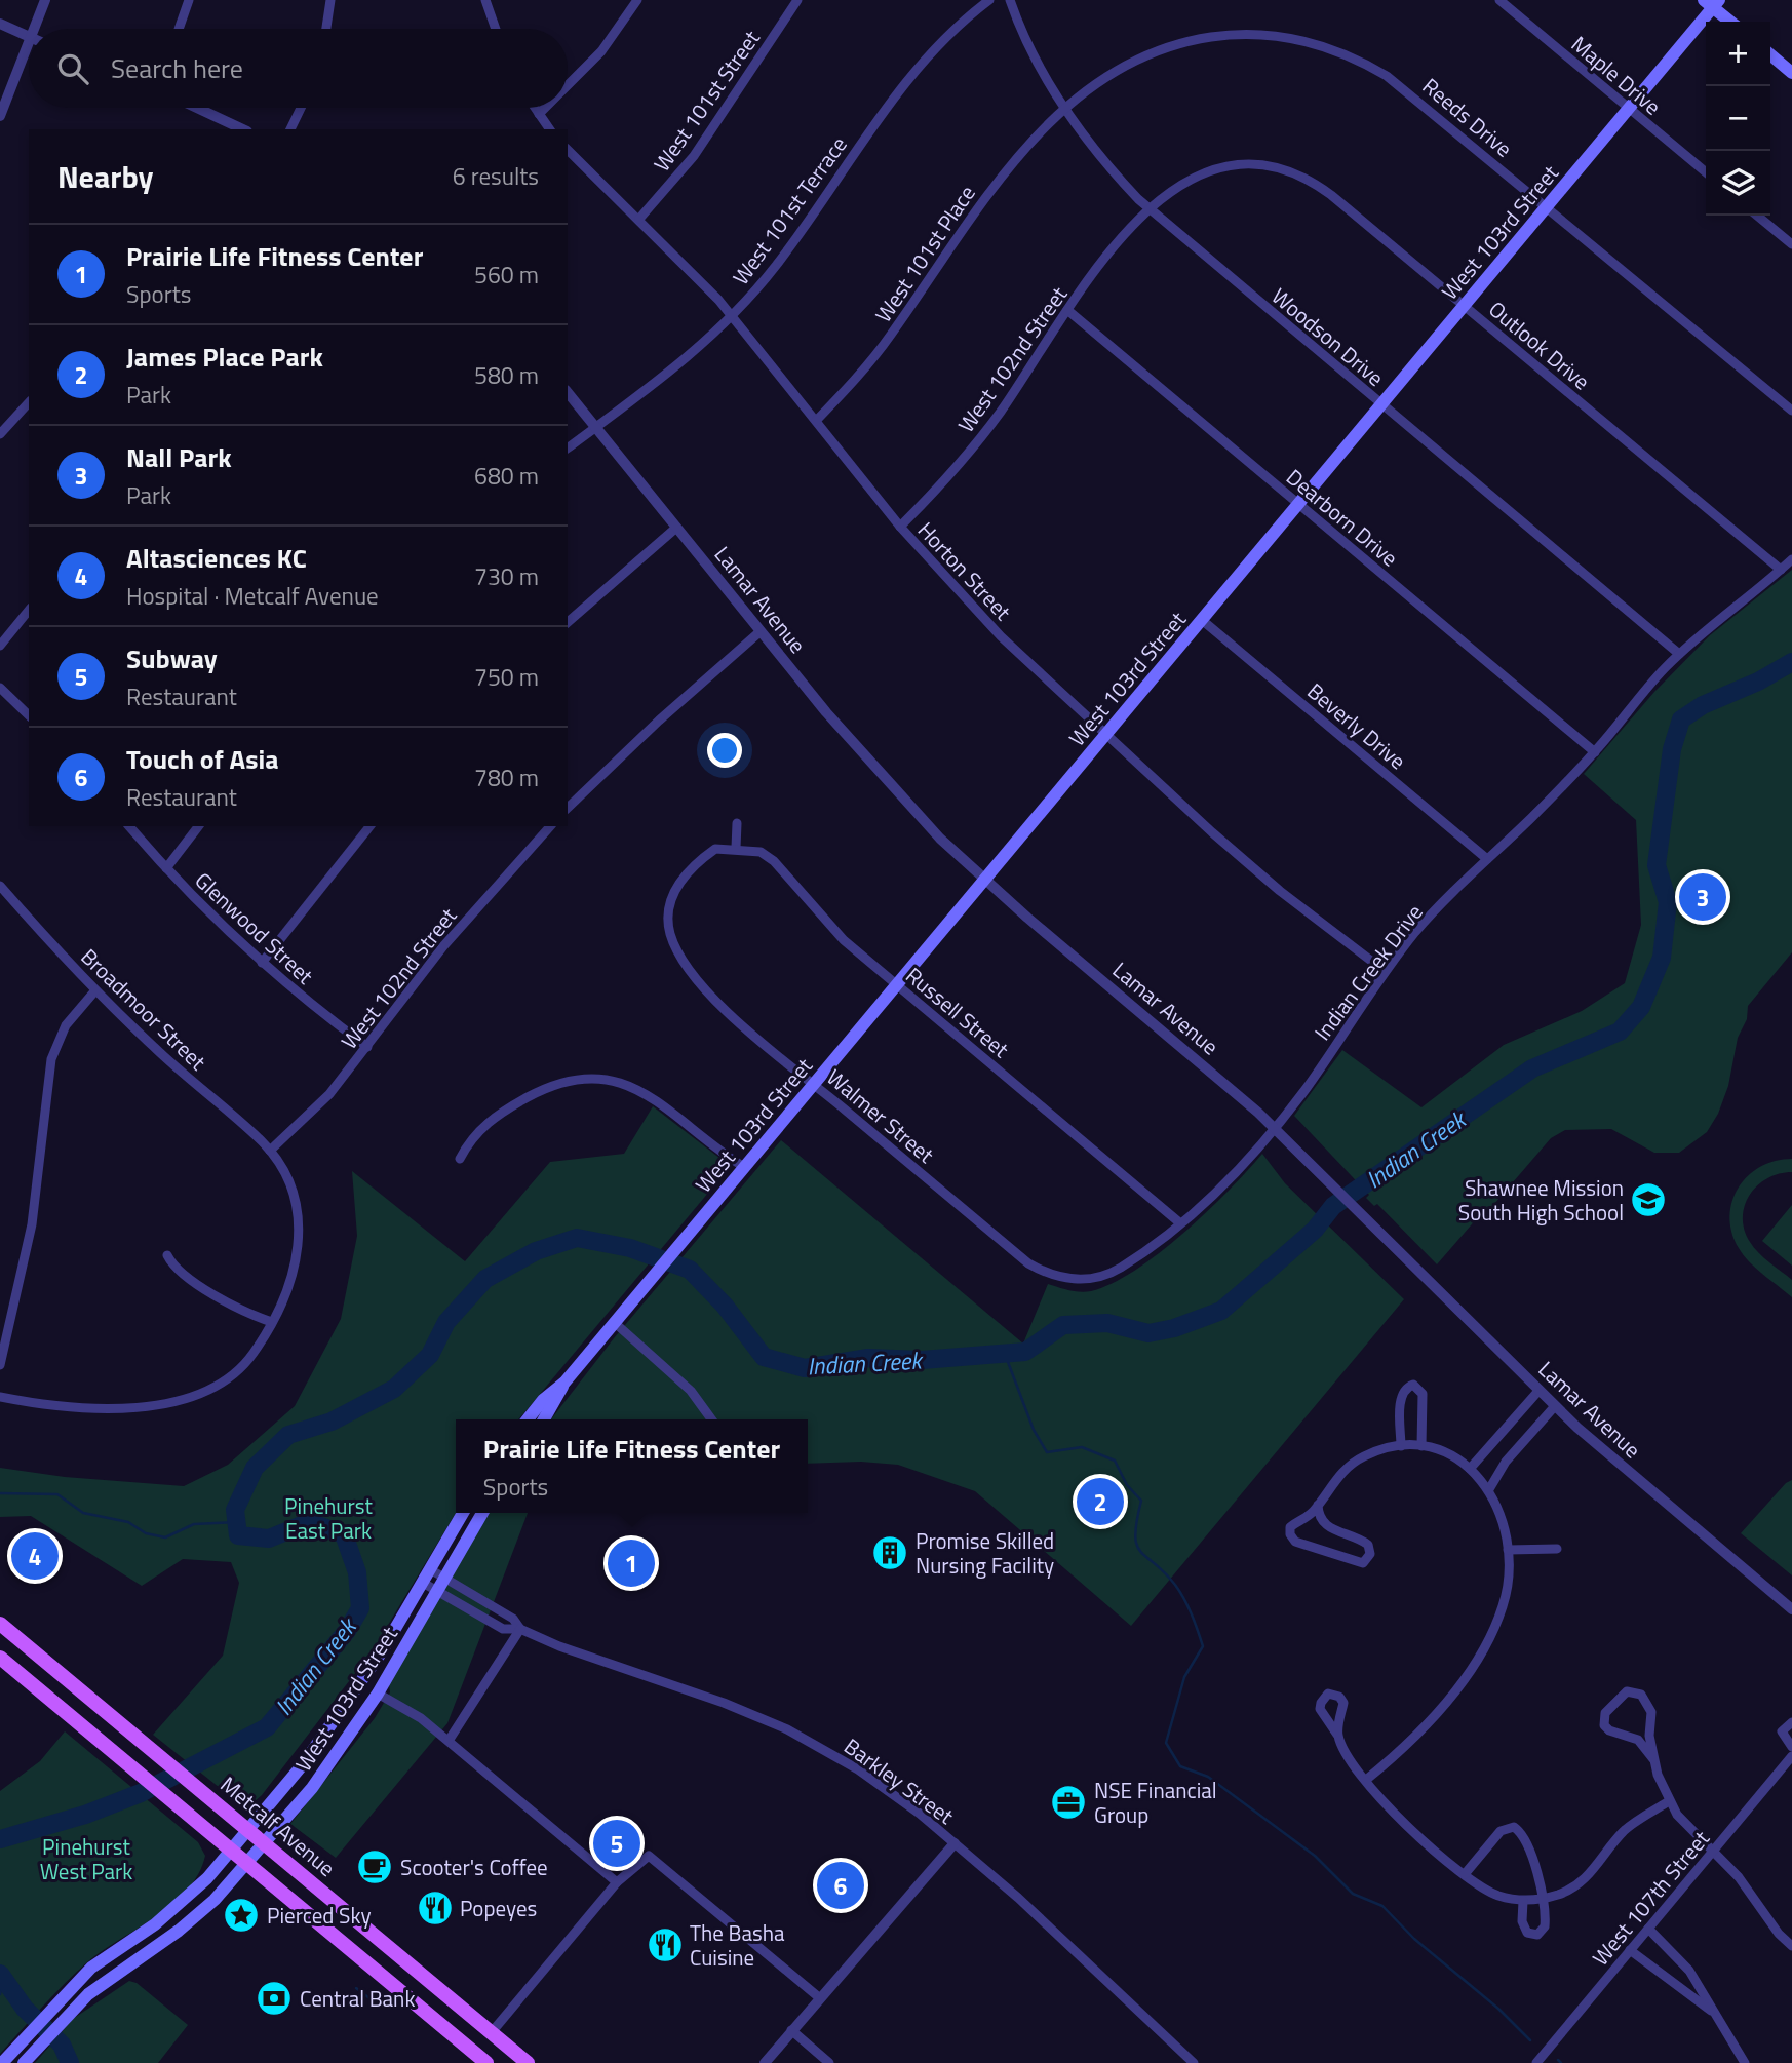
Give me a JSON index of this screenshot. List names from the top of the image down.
{
  "streets": {
    "main road": ["West 103rd Street", "Metcalf Avenue"],
    "street": [
      "Maple Drive",
      "West 101st Street",
      "Reeds Drive",
      "West 101st Terrace",
      "West 101st Place",
      "Woodson Drive",
      "Outlook Drive",
      "West 102nd Street",
      "Dearborn Drive",
      "Horton Street",
      "Lamar Avenue",
      "Beverly Drive",
      "Glenwood Street",
      "Indian Creek Drive",
      "Broadmoor Street",
      "Russell Street",
      "Walmer Street",
      "Barkley Street",
      "West 107th Street"
    ]
  },
  "crossings": [
    ["Maple Drive", "West 103rd Street"],
    ["West 101st Street", "Horton Street"],
    ["Reeds Drive", "West 103rd Street"],
    ["Reeds Drive", "West 101st Place"],
    ["Reeds Drive", "Woodson Drive"],
    ["West 101st Terrace", "Horton Street"],
    ["West 101st Terrace", "Lamar Avenue"],
    ["West 103rd Street", "Woodson Drive"],
    ["West 103rd Street", "Outlook Drive"],
    ["West 103rd Street", "Dearborn Drive"],
    ["West 103rd Street", "Horton Street"],
    ["West 103rd Street", "Lamar Avenue"],
    ["West 103rd Street", "Beverly Drive"],
    ["West 103rd Street", "Russell Street"],
    ["West 103rd Street", "Walmer Street"],
    ["West 103rd Street", "Barkley Street"],
    ["West 103rd Street", "Metcalf Avenue"],
    ["West 101st Place", "Woodson Drive"],
    ["West 101st Place", "Horton Street"],
    ["Woodson Drive", "Outlook Drive"],
    ["Woodson Drive", "West 102nd Street"],
    ["Woodson Drive", "Indian Creek Drive"],
    ["Outlook Drive", "West 102nd Street"],
    ["Outlook Drive", "Indian Creek Drive"],
    ["West 102nd Street", "Dearborn Drive"],
    ["West 102nd Street", "Horton Street"],
    ["West 102nd Street", "Glenwood Street"],
    ["West 102nd Street", "Broadmoor Street"],
    ["Dearborn Drive", "Indian Creek Drive"],
    ["Horton Street", "Indian Creek Drive"],
    ["Lamar Avenue", "Indian Creek Drive"],
    ["Beverly Drive", "Indian Creek Drive"],
    ["Indian Creek Drive", "Russell Street"],
    ["Indian Creek Drive", "Walmer Street"],
    ["Russell Street", "Walmer Street"]
  ],
  "water": ["Indian Creek"],
  "parks": ["Pinehurst East Park", "Pinehurst West Park"],
  "places": {
    "school or university": ["Shawnee Mission South High School"],
    "building": ["Promise Skilled Nursing Facility"],
    "office": ["NSE Financial Group"],
    "cafe": ["Scooter's Coffee"],
    "restaurant": ["Popeyes", "The Basha Cuisine"],
    "place": ["Pierced Sky"],
    "bank": ["Central Bank"]
  },
  "page": {
    "map_buttons": ["+", "−"],
    "search": "Search here",
    "heading": ["Nearby", "6 results"],
    "list": [
      {
        "mark": "1",
        "name": "Prairie Life Fitness Center",
        "note": "Sports",
        "value": "560 m"
      },
      {
        "mark": "2",
        "name": "James Place Park",
        "note": "Park",
        "value": "580 m"
      },
      {
        "mark": "3",
        "name": "Nall Park",
        "note": "Park",
        "value": "680 m"
      },
      {
        "mark": "4",
        "name": "Altasciences KC",
        "note": "Hospital · Metcalf Avenue",
        "value": "730 m"
      },
      {
        "mark": "5",
        "name": "Subway",
        "note": "Restaurant",
        "value": "750 m"
      },
      {
        "mark": "6",
        "name": "Touch of Asia",
        "note": "Restaurant",
        "value": "780 m"
      }
    ],
    "pins": [
      "3",
      "2",
      "4",
      "1",
      "5",
      "6"
    ],
    "popup": ["Prairie Life Fitness Center", "Sports"]
  }
}
